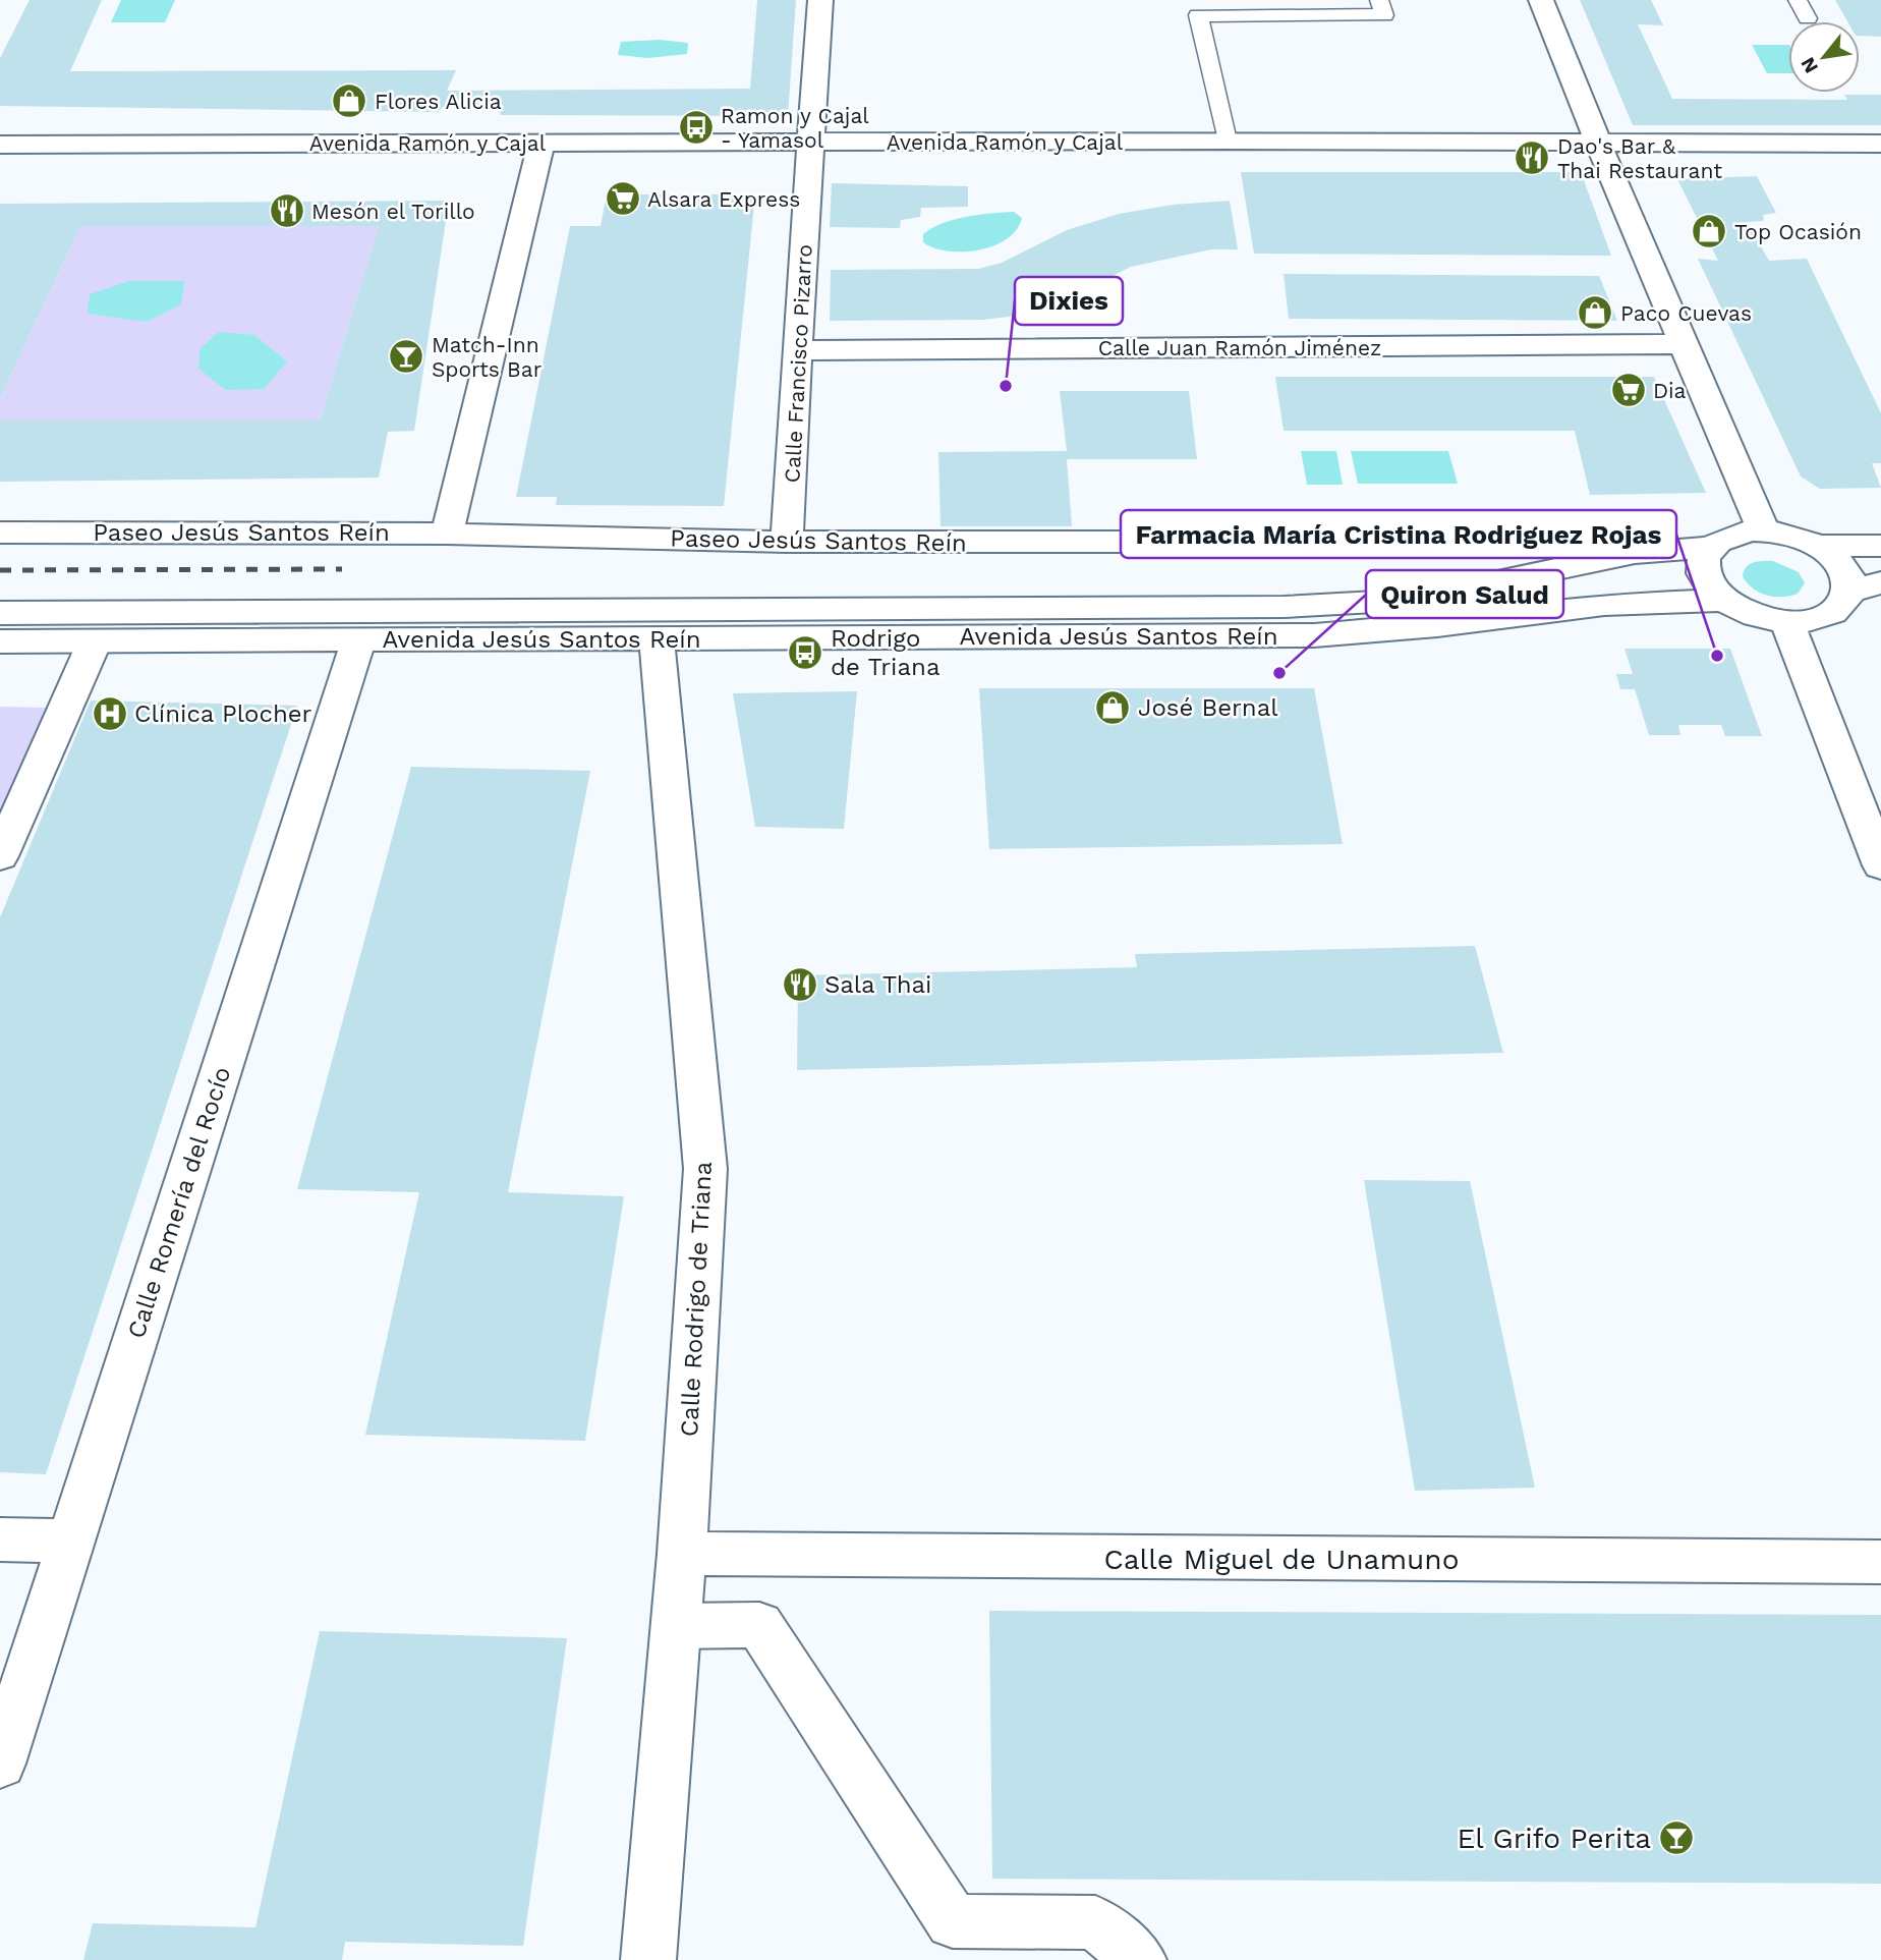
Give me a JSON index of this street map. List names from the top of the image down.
{
  "streets": {
    "street": [
      "Avenida Ramón y Cajal",
      "Calle Juan Ramón Jiménez",
      "Calle Francisco Pizarro",
      "Paseo Jesús Santos Reín",
      "Avenida Jesús Santos Reín",
      "Calle Romería del Rocío",
      "Calle Rodrigo de Triana",
      "Calle Miguel de Unamuno"
    ]
  },
  "crossings": [
    ["Avenida Ramón y Cajal", "Calle Francisco Pizarro"],
    ["Calle Juan Ramón Jiménez", "Calle Francisco Pizarro"],
    ["Calle Francisco Pizarro", "Paseo Jesús Santos Reín"],
    ["Paseo Jesús Santos Reín", "Avenida Jesús Santos Reín"],
    ["Avenida Jesús Santos Reín", "Calle Romería del Rocío"],
    ["Avenida Jesús Santos Reín", "Calle Rodrigo de Triana"],
    ["Calle Rodrigo de Triana", "Calle Miguel de Unamuno"]
  ],
  "places": {
    "shop": [
      "Flores Alicia",
      "Top Ocasión",
      "Paco Cuevas",
      "José Bernal"
    ],
    "bus stop": ["Ramon y Cajal - Yamasol", "Rodrigo de Triana"],
    "restaurant": ["Dao's Bar & Thai Restaurant", "Mesón el Torillo", "Sala Thai"],
    "supermarket": ["Alsara Express", "Dia"],
    "bar": ["Match-Inn Sports Bar", "El Grifo Perita"],
    "other": ["Dixies", "Farmacia María Cristina Rodriguez Rojas", "Quiron Salud"],
    "hospital": ["Clínica Plocher"]
  },
  "north": "bottom left"
}
